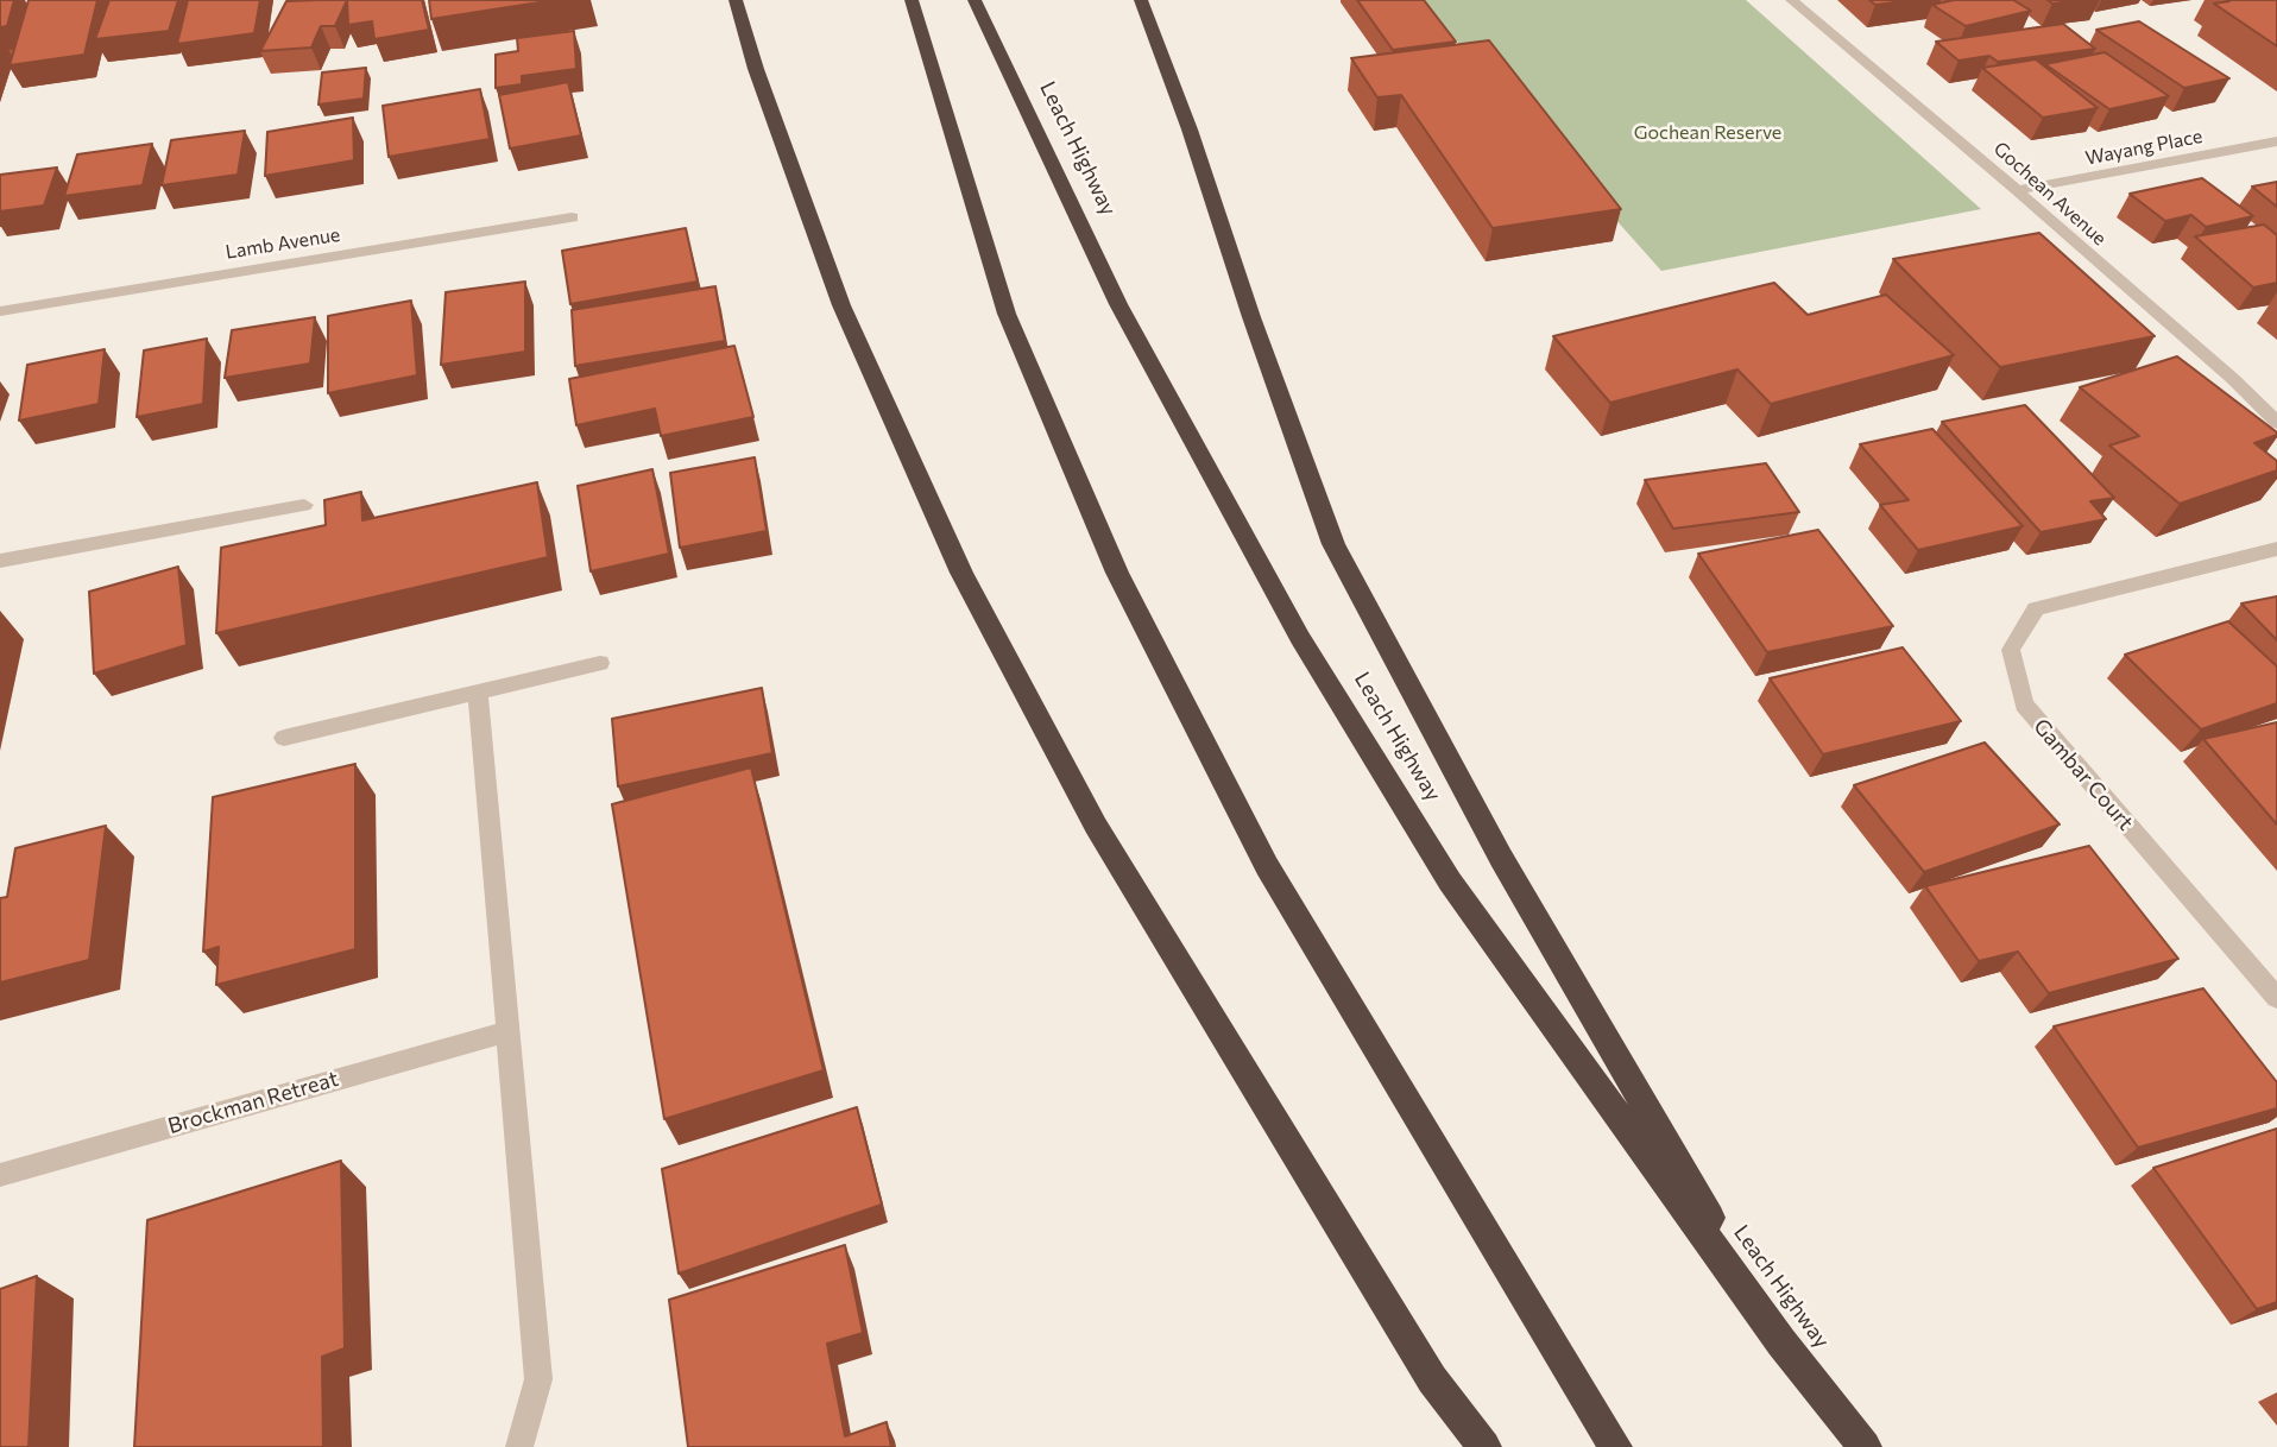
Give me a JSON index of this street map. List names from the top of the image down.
{
  "streets": {
    "highway": ["Leach Highway"],
    "street": [
      "Wayang Place",
      "Gochean Avenue",
      "Lamb Avenue",
      "Gambar Court",
      "Brockman Retreat"
    ]
  },
  "crossings": [
    ["Wayang Place", "Gochean Avenue"]
  ],
  "parks": ["Gochean Reserve"]
}
